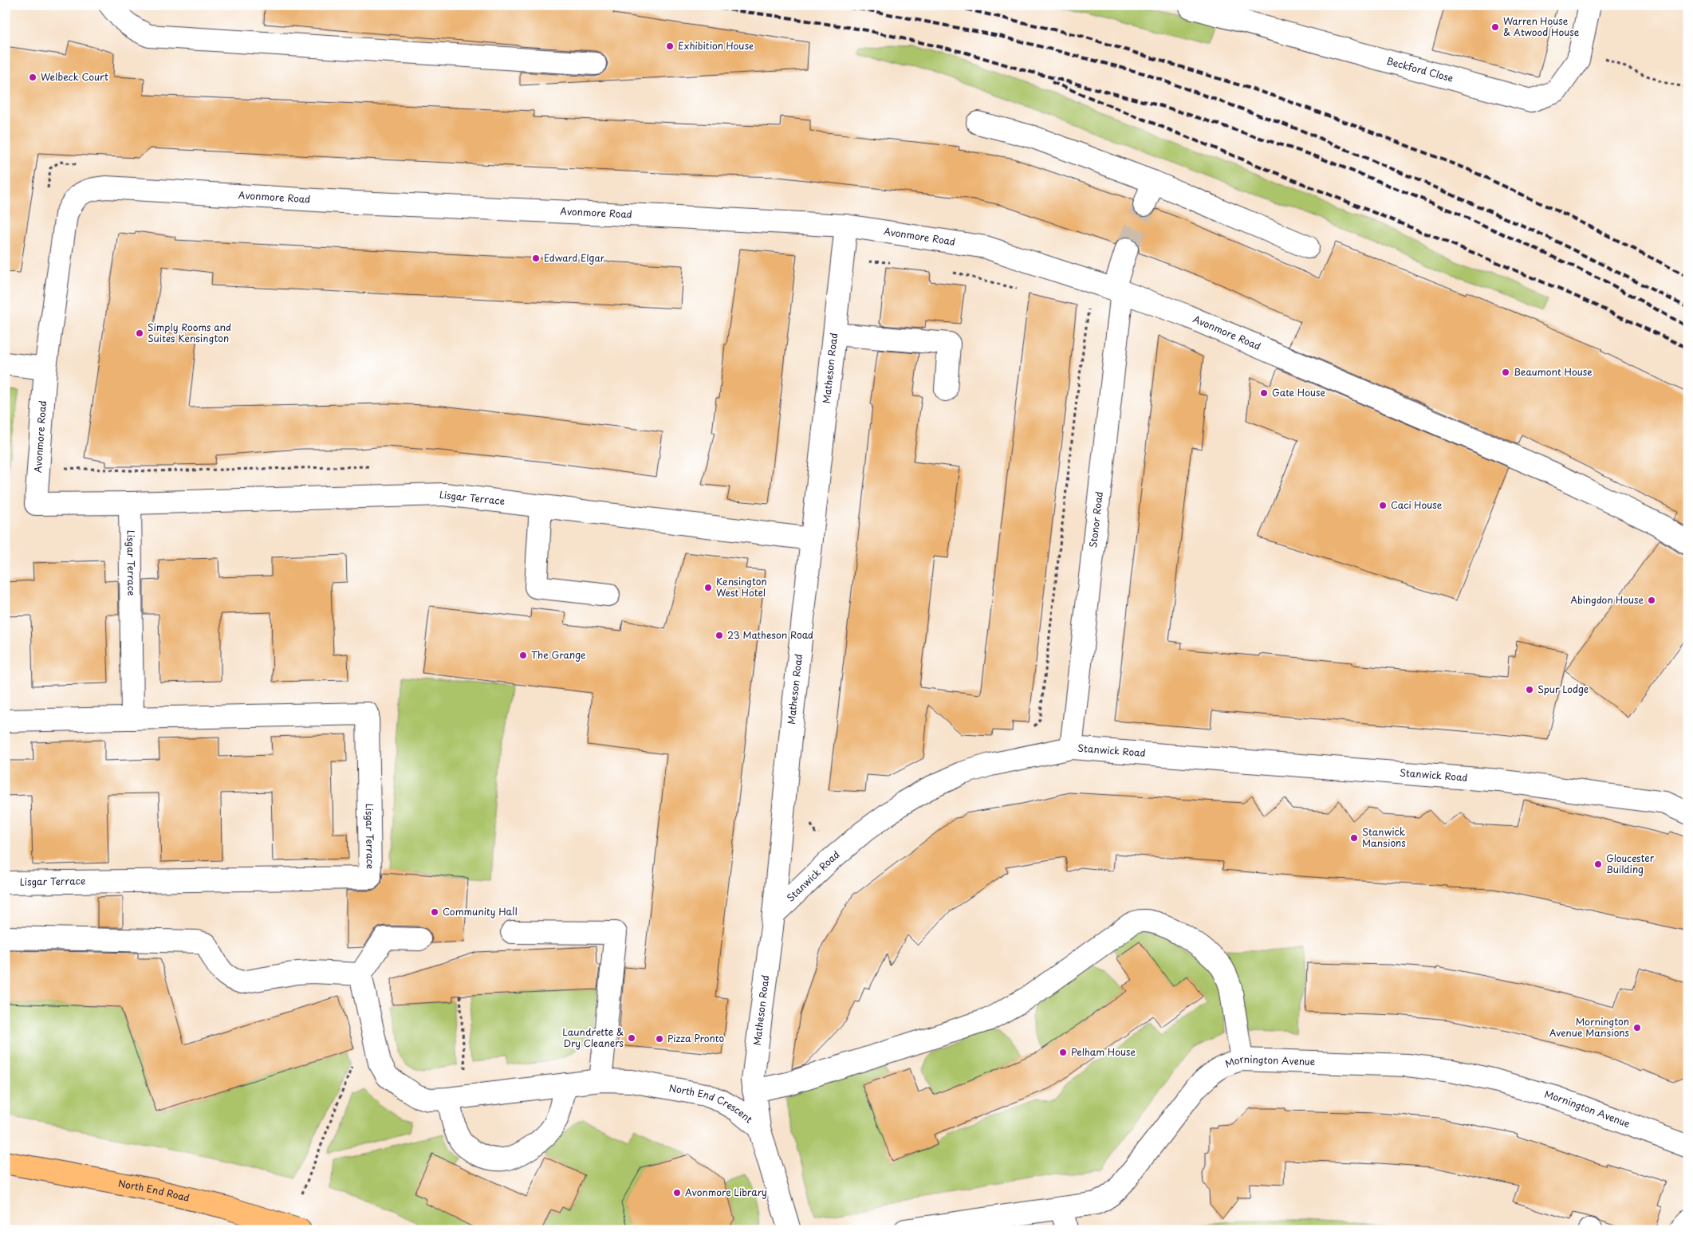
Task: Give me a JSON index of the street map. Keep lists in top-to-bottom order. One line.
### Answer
{"streets":{"main road":["North End Road"],"street":["Beckford Close","Avonmore Road","Matheson Road","Lisgar Terrace","Stonor Road","Stanwick Road","Mornington Avenue","North End Crescent"]},"crossings":[["Avonmore Road","Matheson Road"],["Avonmore Road","Lisgar Terrace"],["Avonmore Road","Stonor Road"],["Matheson Road","Lisgar Terrace"],["Matheson Road","Stanwick Road"],["Matheson Road","North End Crescent"],["Stonor Road","Stanwick Road"]],"places":["Warren House & Atwood House","Exhibition House","Welbeck Court","Edward Elgar","Simply Rooms and Suites Kensington","Beaumont House","Gate House","Caci House","Kensington West Hotel","Abingdon House","23 Matheson Road","The Grange","Spur Lodge","Stanwick Mansions","Gloucester Building","Community Hall","Mornington Avenue Mansions","Laundrette & Dry Cleaners","Pizza Pronto","Pelham House","Avonmore Library"]}
